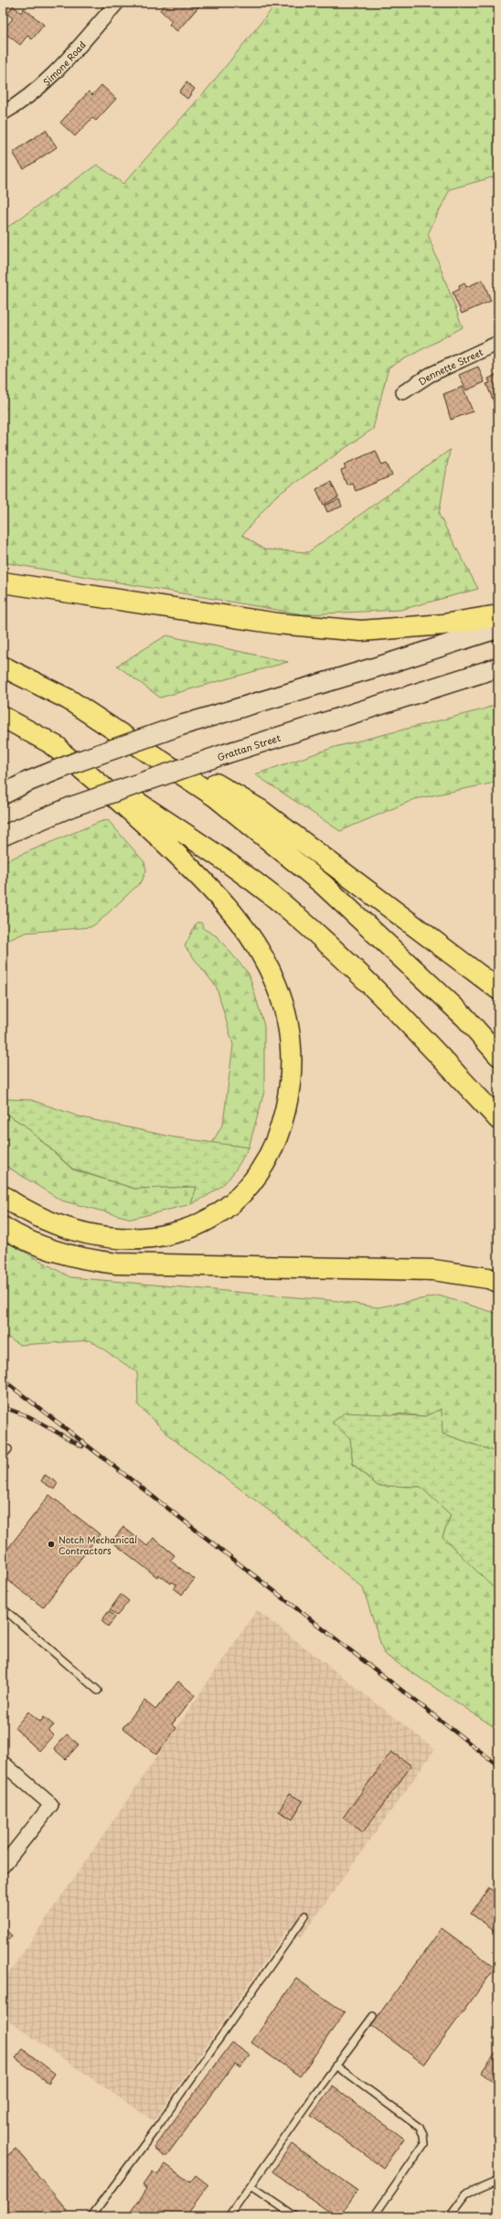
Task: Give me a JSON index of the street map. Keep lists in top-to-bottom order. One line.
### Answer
{"streets":{"main road":["Grattan Street"],"street":["Simone Road","Dennette Street"]},"places":["Notch Mechanical Contractors"]}
